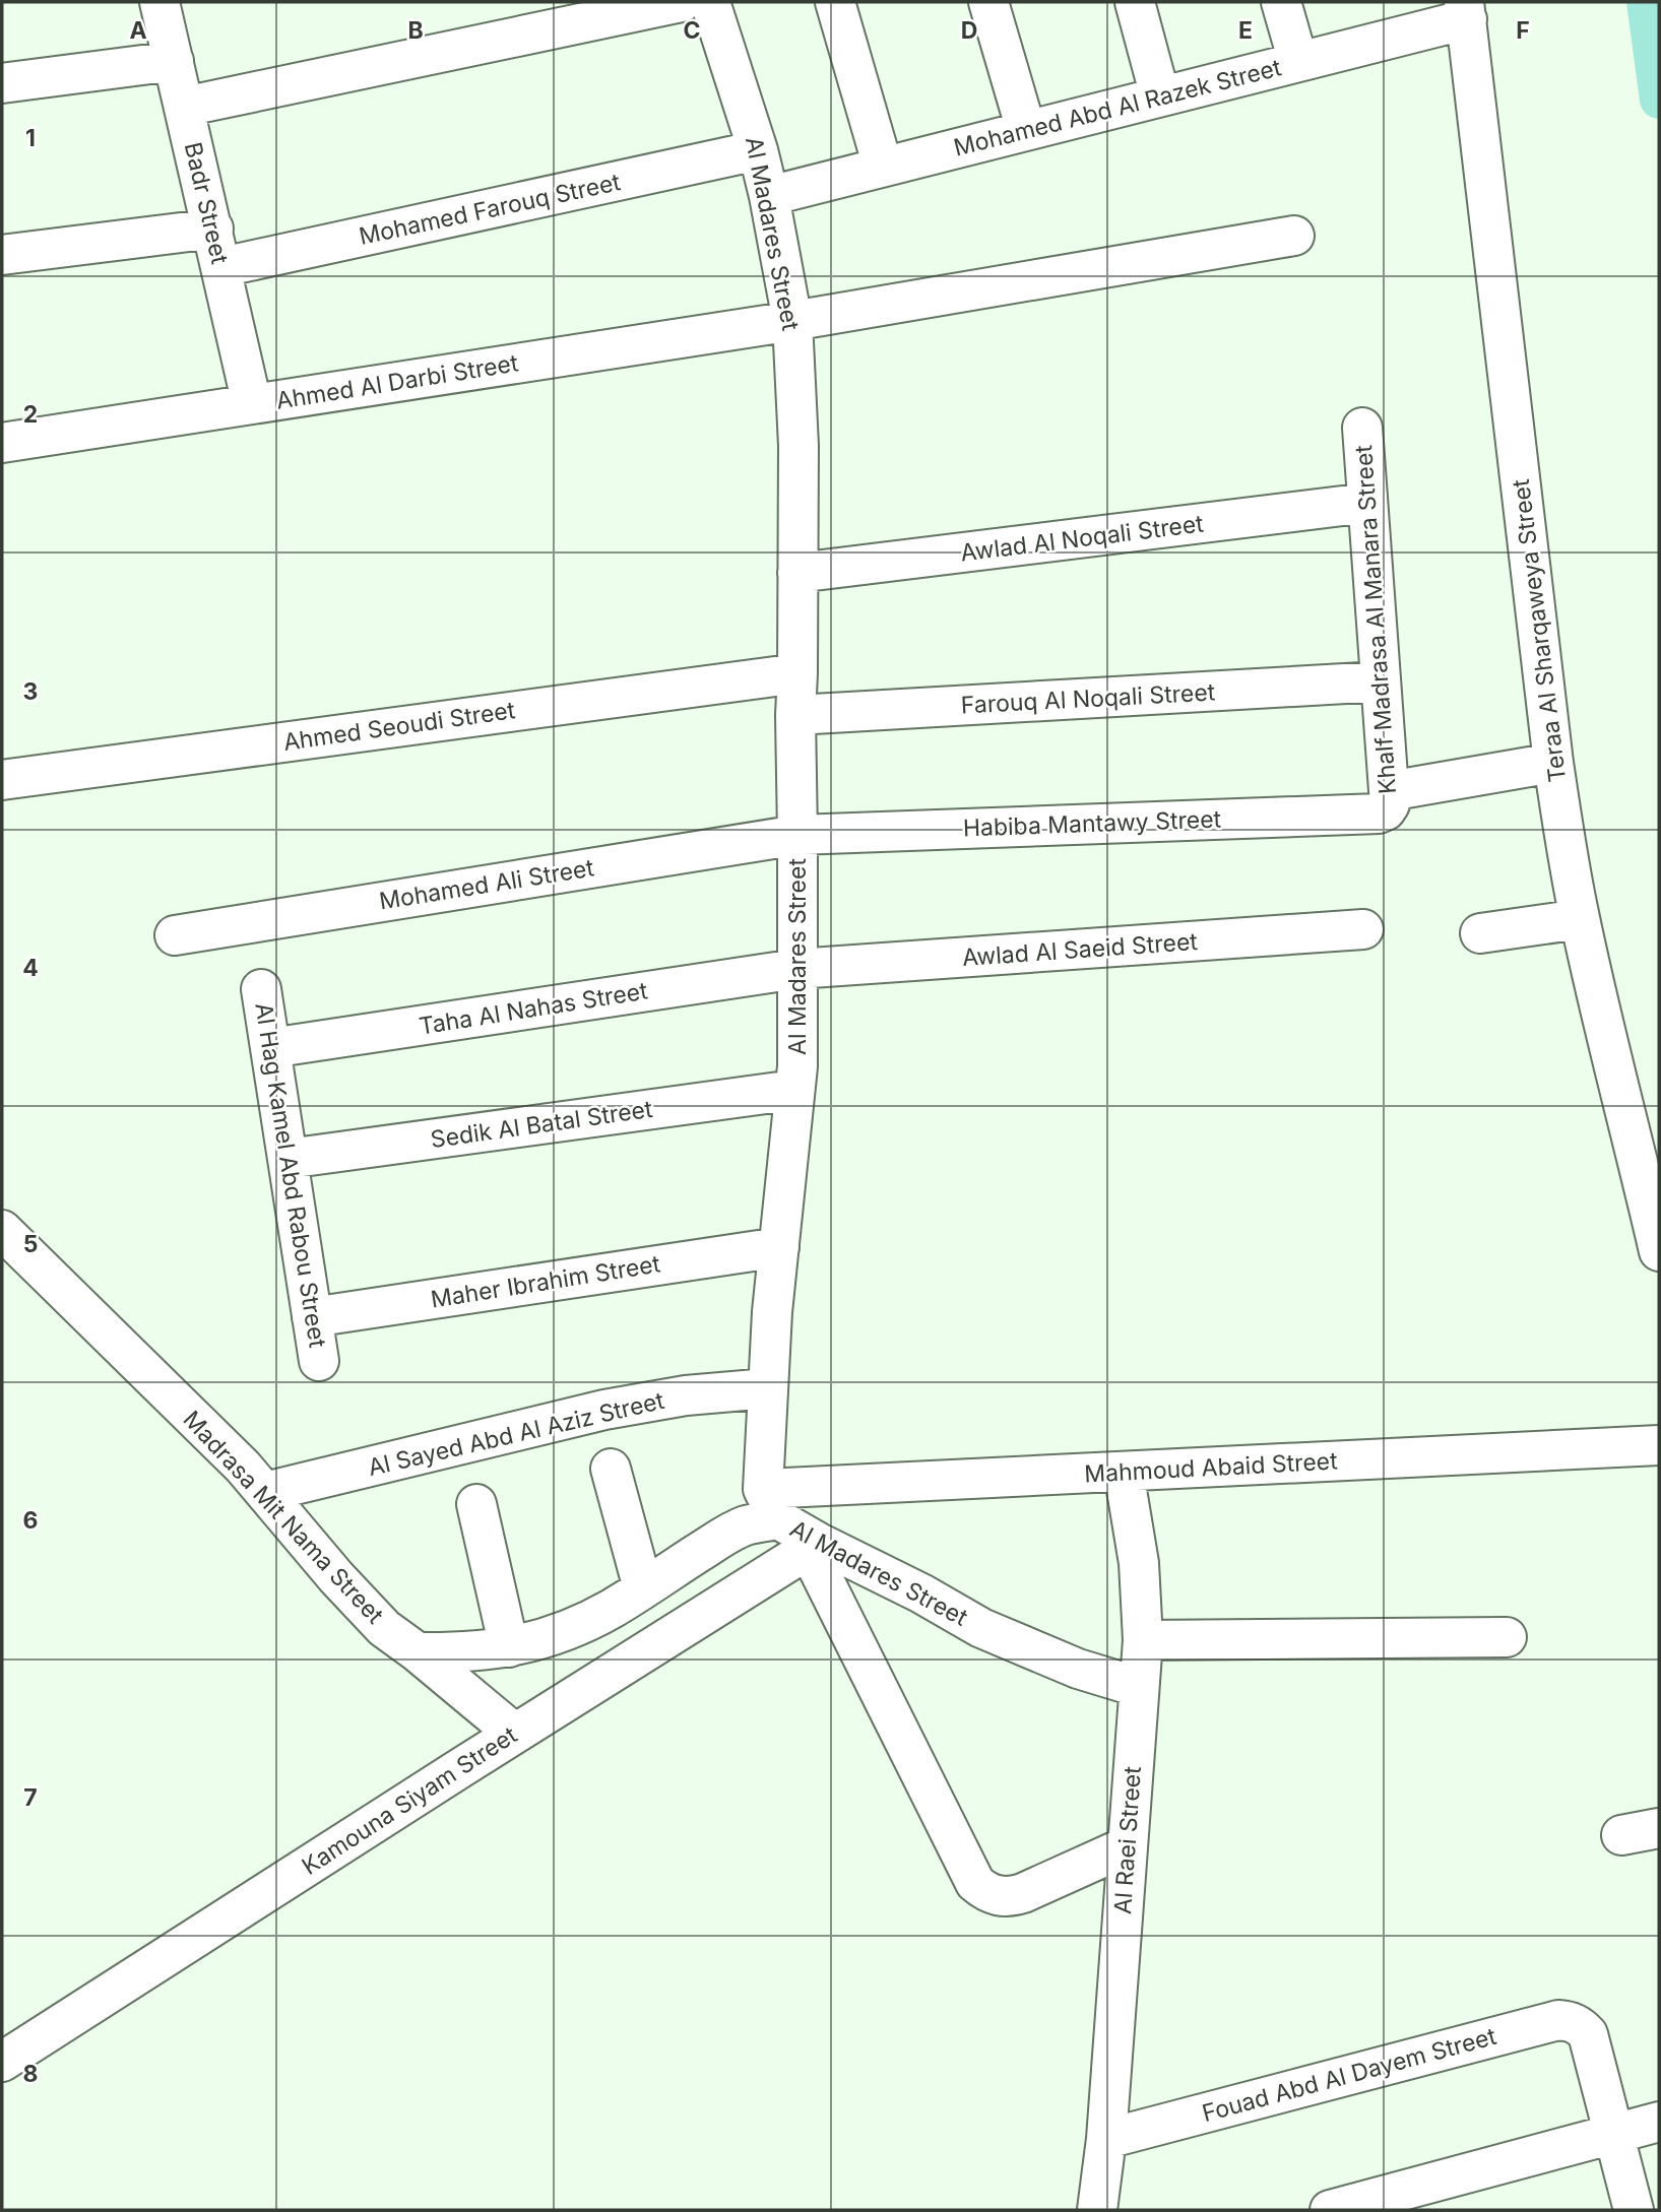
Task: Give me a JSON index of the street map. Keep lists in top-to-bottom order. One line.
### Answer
{"streets":{"street":["Mohamed Abd Al Razek Street","Badr Street","Mohamed Farouq Street","Al Madares Street","Ahmed Al Darbi Street","Awlad Al Noqali Street","Khalf Madrasa Al Manara Street","Teraa Al Sharqaweya Street","Farouq Al Noqali Street","Ahmed Seoudi Street","Habiba Mantawy Street","Mohamed Ali Street","Awlad Al Saeid Street","Taha Al Nahas Street","Sedik Al Batal Street","Al Hag Kamel Abd Rabou Street","Maher Ibrahim Street","Al Sayed Abd Al Aziz Street","Mahmoud Abaid Street","Madrasa Mit Nama Street","Kamouna Siyam Street","Al Raei Street","Fouad Abd Al Dayem Street"]},"crossings":[["Mohamed Abd Al Razek Street","Al Madares Street"],["Mohamed Abd Al Razek Street","Teraa Al Sharqaweya Street"],["Badr Street","Mohamed Farouq Street"],["Badr Street","Ahmed Al Darbi Street"],["Mohamed Farouq Street","Al Madares Street"],["Al Madares Street","Ahmed Al Darbi Street"],["Al Madares Street","Awlad Al Noqali Street"],["Al Madares Street","Farouq Al Noqali Street"],["Al Madares Street","Ahmed Seoudi Street"],["Al Madares Street","Habiba Mantawy Street"],["Al Madares Street","Mohamed Ali Street"],["Al Madares Street","Awlad Al Saeid Street"],["Al Madares Street","Taha Al Nahas Street"],["Al Madares Street","Sedik Al Batal Street"],["Al Madares Street","Maher Ibrahim Street"],["Al Madares Street","Al Sayed Abd Al Aziz Street"],["Al Madares Street","Mahmoud Abaid Street"],["Al Madares Street","Kamouna Siyam Street"],["Al Madares Street","Al Raei Street"],["Awlad Al Noqali Street","Khalf Madrasa Al Manara Street"],["Khalf Madrasa Al Manara Street","Farouq Al Noqali Street"],["Khalf Madrasa Al Manara Street","Habiba Mantawy Street"],["Teraa Al Sharqaweya Street","Habiba Mantawy Street"],["Habiba Mantawy Street","Mohamed Ali Street"],["Awlad Al Saeid Street","Taha Al Nahas Street"],["Taha Al Nahas Street","Al Hag Kamel Abd Rabou Street"],["Sedik Al Batal Street","Al Hag Kamel Abd Rabou Street"],["Al Hag Kamel Abd Rabou Street","Maher Ibrahim Street"],["Al Sayed Abd Al Aziz Street","Madrasa Mit Nama Street"],["Mahmoud Abaid Street","Madrasa Mit Nama Street"],["Mahmoud Abaid Street","Al Raei Street"],["Madrasa Mit Nama Street","Kamouna Siyam Street"],["Al Raei Street","Fouad Abd Al Dayem Street"]],"grid":{"columns":["A","B","C","D","E","F"],"rows":["1","2","3","4","5","6","7","8"]}}
